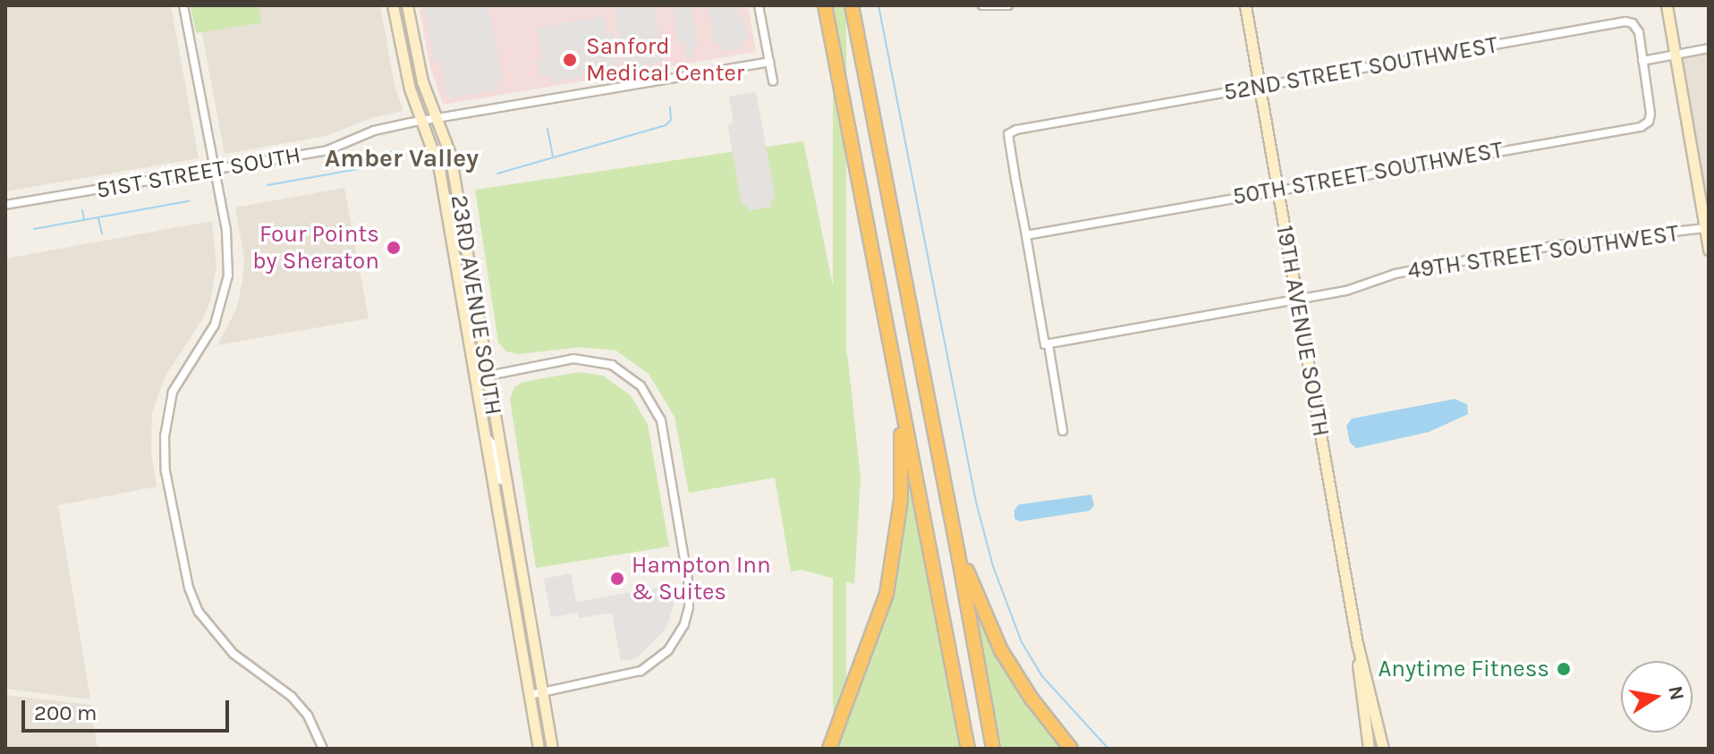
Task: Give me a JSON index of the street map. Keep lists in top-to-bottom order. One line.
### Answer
{"streets":{"street":["52ND STREET SOUTHWEST","51ST STREET SOUTH","50TH STREET SOUTHWEST","49TH STREET SOUTHWEST","23RD AVENUE SOUTH","19TH AVENUE SOUTH"]},"crossings":[["52ND STREET SOUTHWEST","50TH STREET SOUTHWEST"],["52ND STREET SOUTHWEST","19TH AVENUE SOUTH"],["51ST STREET SOUTH","23RD AVENUE SOUTH"],["50TH STREET SOUTHWEST","19TH AVENUE SOUTH"],["49TH STREET SOUTHWEST","19TH AVENUE SOUTH"]],"districts":["Amber Valley"],"places":["Sanford Medical Center","Four Points by Sheraton","Hampton Inn & Suites","Anytime Fitness"],"scale_bar":"200 m","north":"right"}
